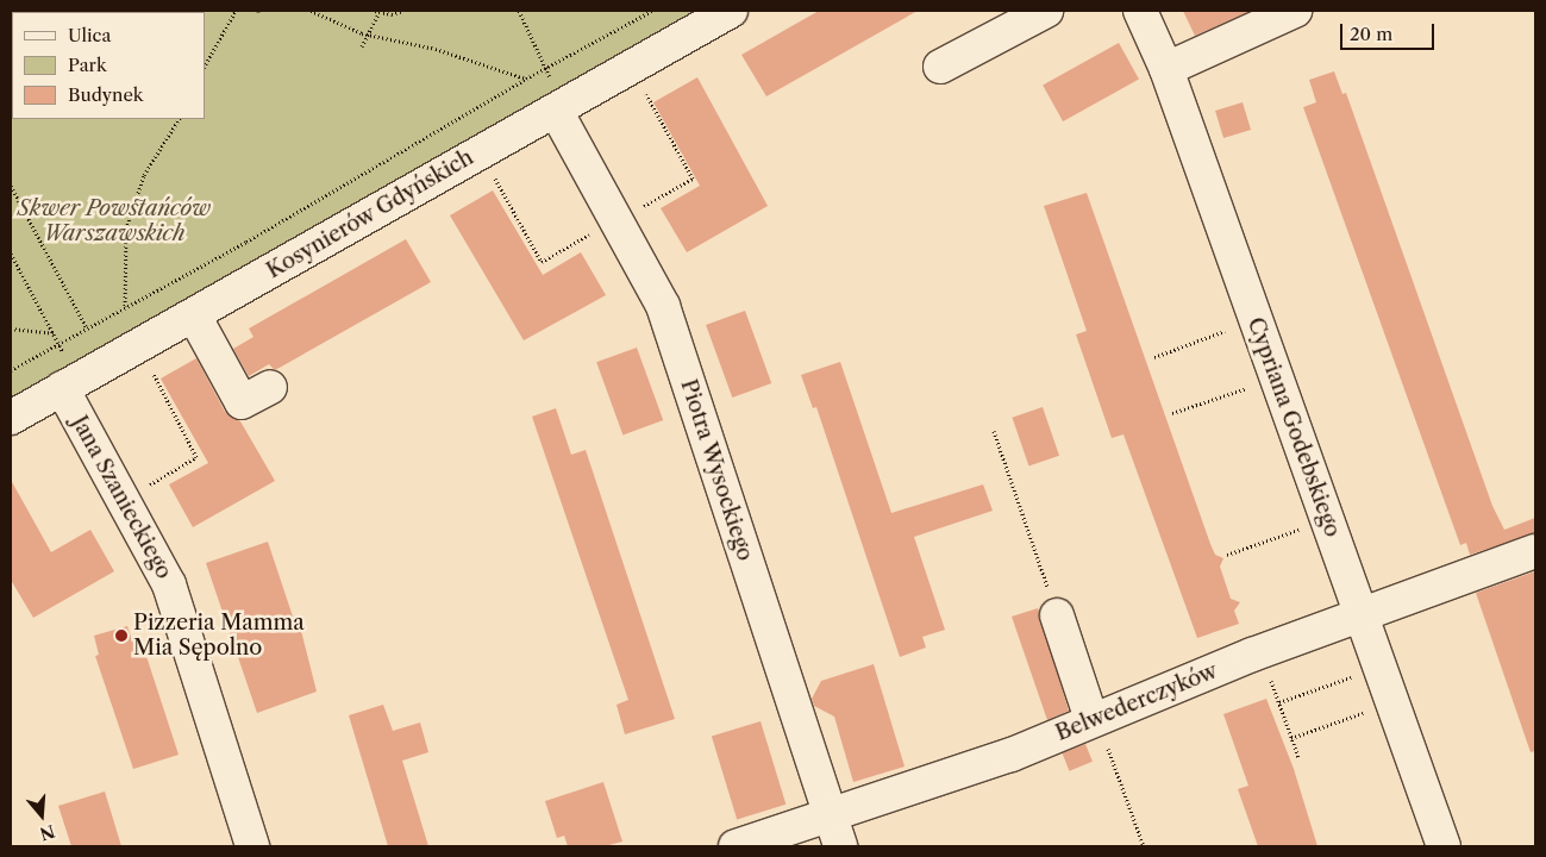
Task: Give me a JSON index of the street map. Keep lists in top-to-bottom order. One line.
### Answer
{"streets":{"street":["Kosynierów Gdyńskich","Cypriana Godebskiego","Piotra Wysockiego","Jana Szanieckiego","Belwederczyków"]},"crossings":[["Kosynierów Gdyńskich","Piotra Wysockiego"],["Kosynierów Gdyńskich","Jana Szanieckiego"],["Cypriana Godebskiego","Belwederczyków"],["Piotra Wysockiego","Belwederczyków"]],"parks":["Skwer Powstańców Warszawskich"],"places":["Pizzeria Mamma Mia Sępolno"],"legend":["Ulica","Park","Budynek"],"scale_bar":"20 m","north":"bottom"}
